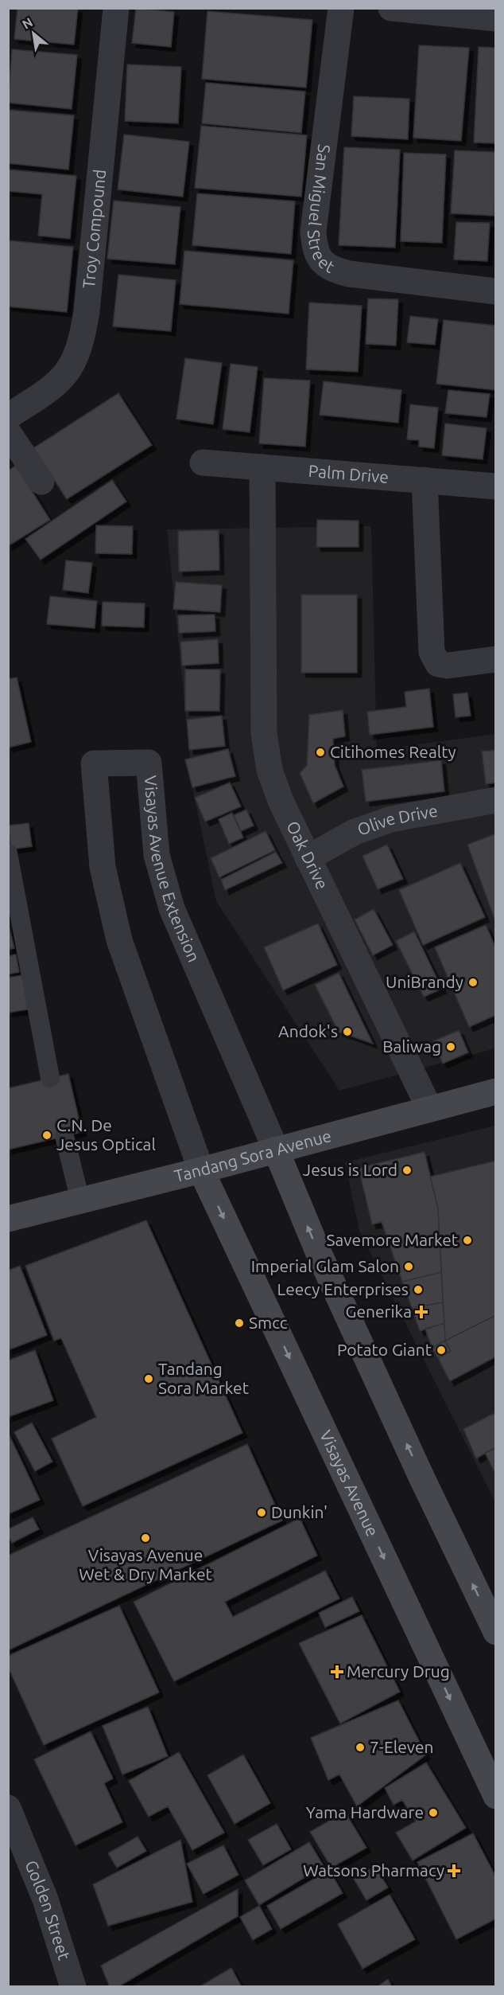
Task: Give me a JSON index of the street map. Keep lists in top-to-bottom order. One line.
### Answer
{"streets":{"main road":["Tandang Sora Avenue","Visayas Avenue"],"street":["San Miguel Street","Troy Compound","Palm Drive","Olive Drive","Oak Drive","Visayas Avenue Extension","Golden Street"]},"crossings":[["Palm Drive","Oak Drive"],["Olive Drive","Oak Drive"],["Oak Drive","Tandang Sora Avenue"],["Visayas Avenue Extension","Tandang Sora Avenue"],["Visayas Avenue Extension","Visayas Avenue"],["Tandang Sora Avenue","Visayas Avenue"]],"places":{"other":["Citihomes Realty","UniBrandy","Andok's","Baliwag","C.N. De Jesus Optical","Jesus is Lord","Savemore Market","Imperial Glam Salon","Leecy Enterprises","Smcc","Potato Giant","Tandang Sora Market","Dunkin'","Visayas Avenue Wet & Dry Market","7-Eleven","Yama Hardware"],"health":["Generika","Mercury Drug","Watsons Pharmacy"]},"north":"top left"}
